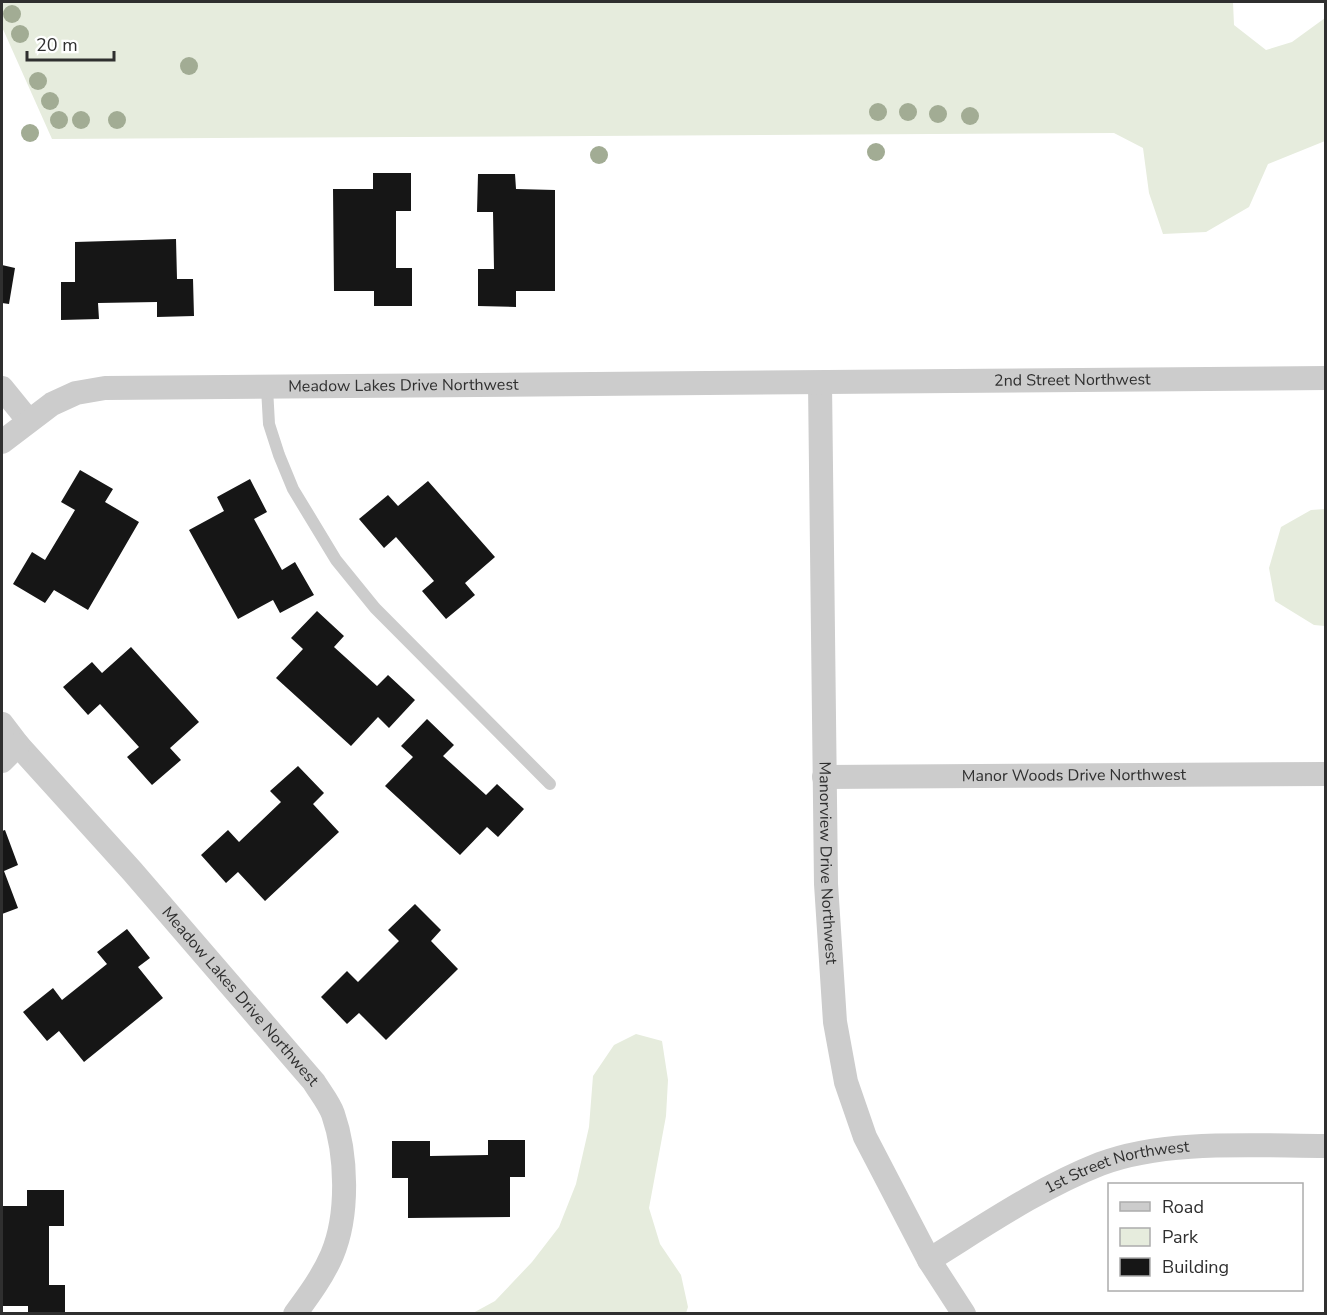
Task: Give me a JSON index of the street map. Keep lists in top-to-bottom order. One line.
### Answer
{"streets":{"street":["2nd Street Northwest","Meadow Lakes Drive Northwest","Manor Woods Drive Northwest","Manorview Drive Northwest","1st Street Northwest"]},"crossings":[["2nd Street Northwest","Meadow Lakes Drive Northwest"],["2nd Street Northwest","Manorview Drive Northwest"],["Meadow Lakes Drive Northwest","Manorview Drive Northwest"],["Manor Woods Drive Northwest","Manorview Drive Northwest"],["Manorview Drive Northwest","1st Street Northwest"]],"legend":["Road","Park","Building"],"scale_bar":"20 m"}
